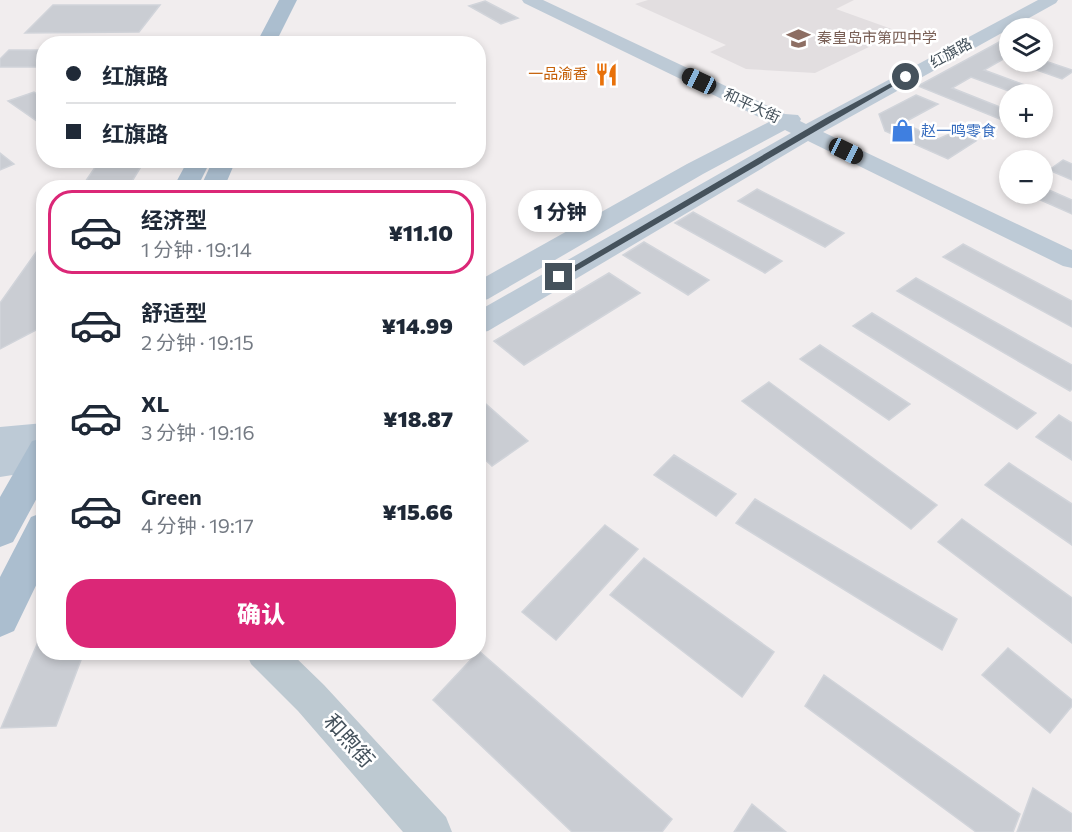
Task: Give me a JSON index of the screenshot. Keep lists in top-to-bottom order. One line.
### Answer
{"streets":{"main road":["红旗路","和平大街"],"street":["和煦街"]},"crossings":[["红旗路","和平大街"]],"places":{"school or university":["秦皇岛市第四中学"],"restaurant":["一品渝香"],"shop":["赵一鸣零食"]},"page":{"map_buttons":["+","−"],"banner":["红旗路","红旗路"],"bubble":"1 分钟","list":[{"name":"经济型","note":"1 分钟 · 19:14","value":"¥11.10"},{"name":"舒适型","note":"2 分钟 · 19:15","value":"¥14.99"},{"name":"XL","note":"3 分钟 · 19:16","value":"¥18.87"},{"name":"Green","note":"4 分钟 · 19:17","value":"¥15.66"}],"buttons":"确认"}}
